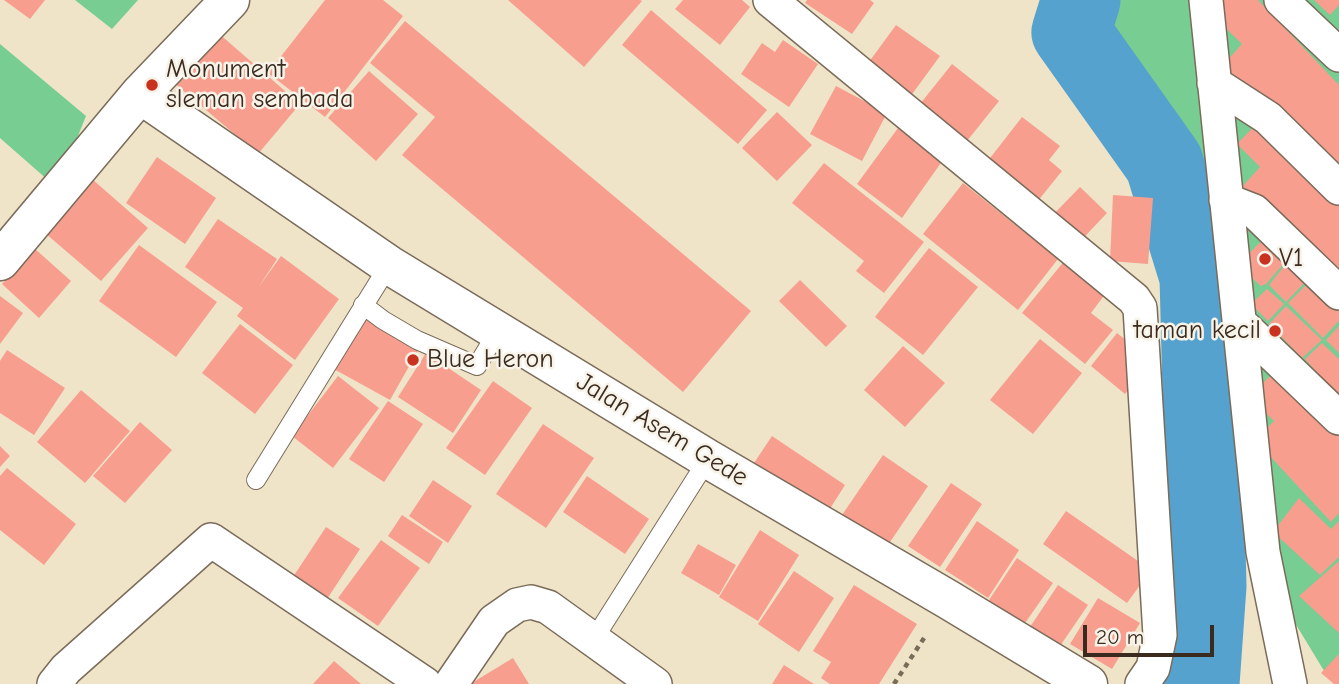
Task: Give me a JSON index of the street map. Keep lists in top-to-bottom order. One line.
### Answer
{"streets":{"street":["Jalan Asem Gede"]},"places":["Monument sleman sembada","V1","taman kecil","Blue Heron"],"scale_bar":"20 m"}
